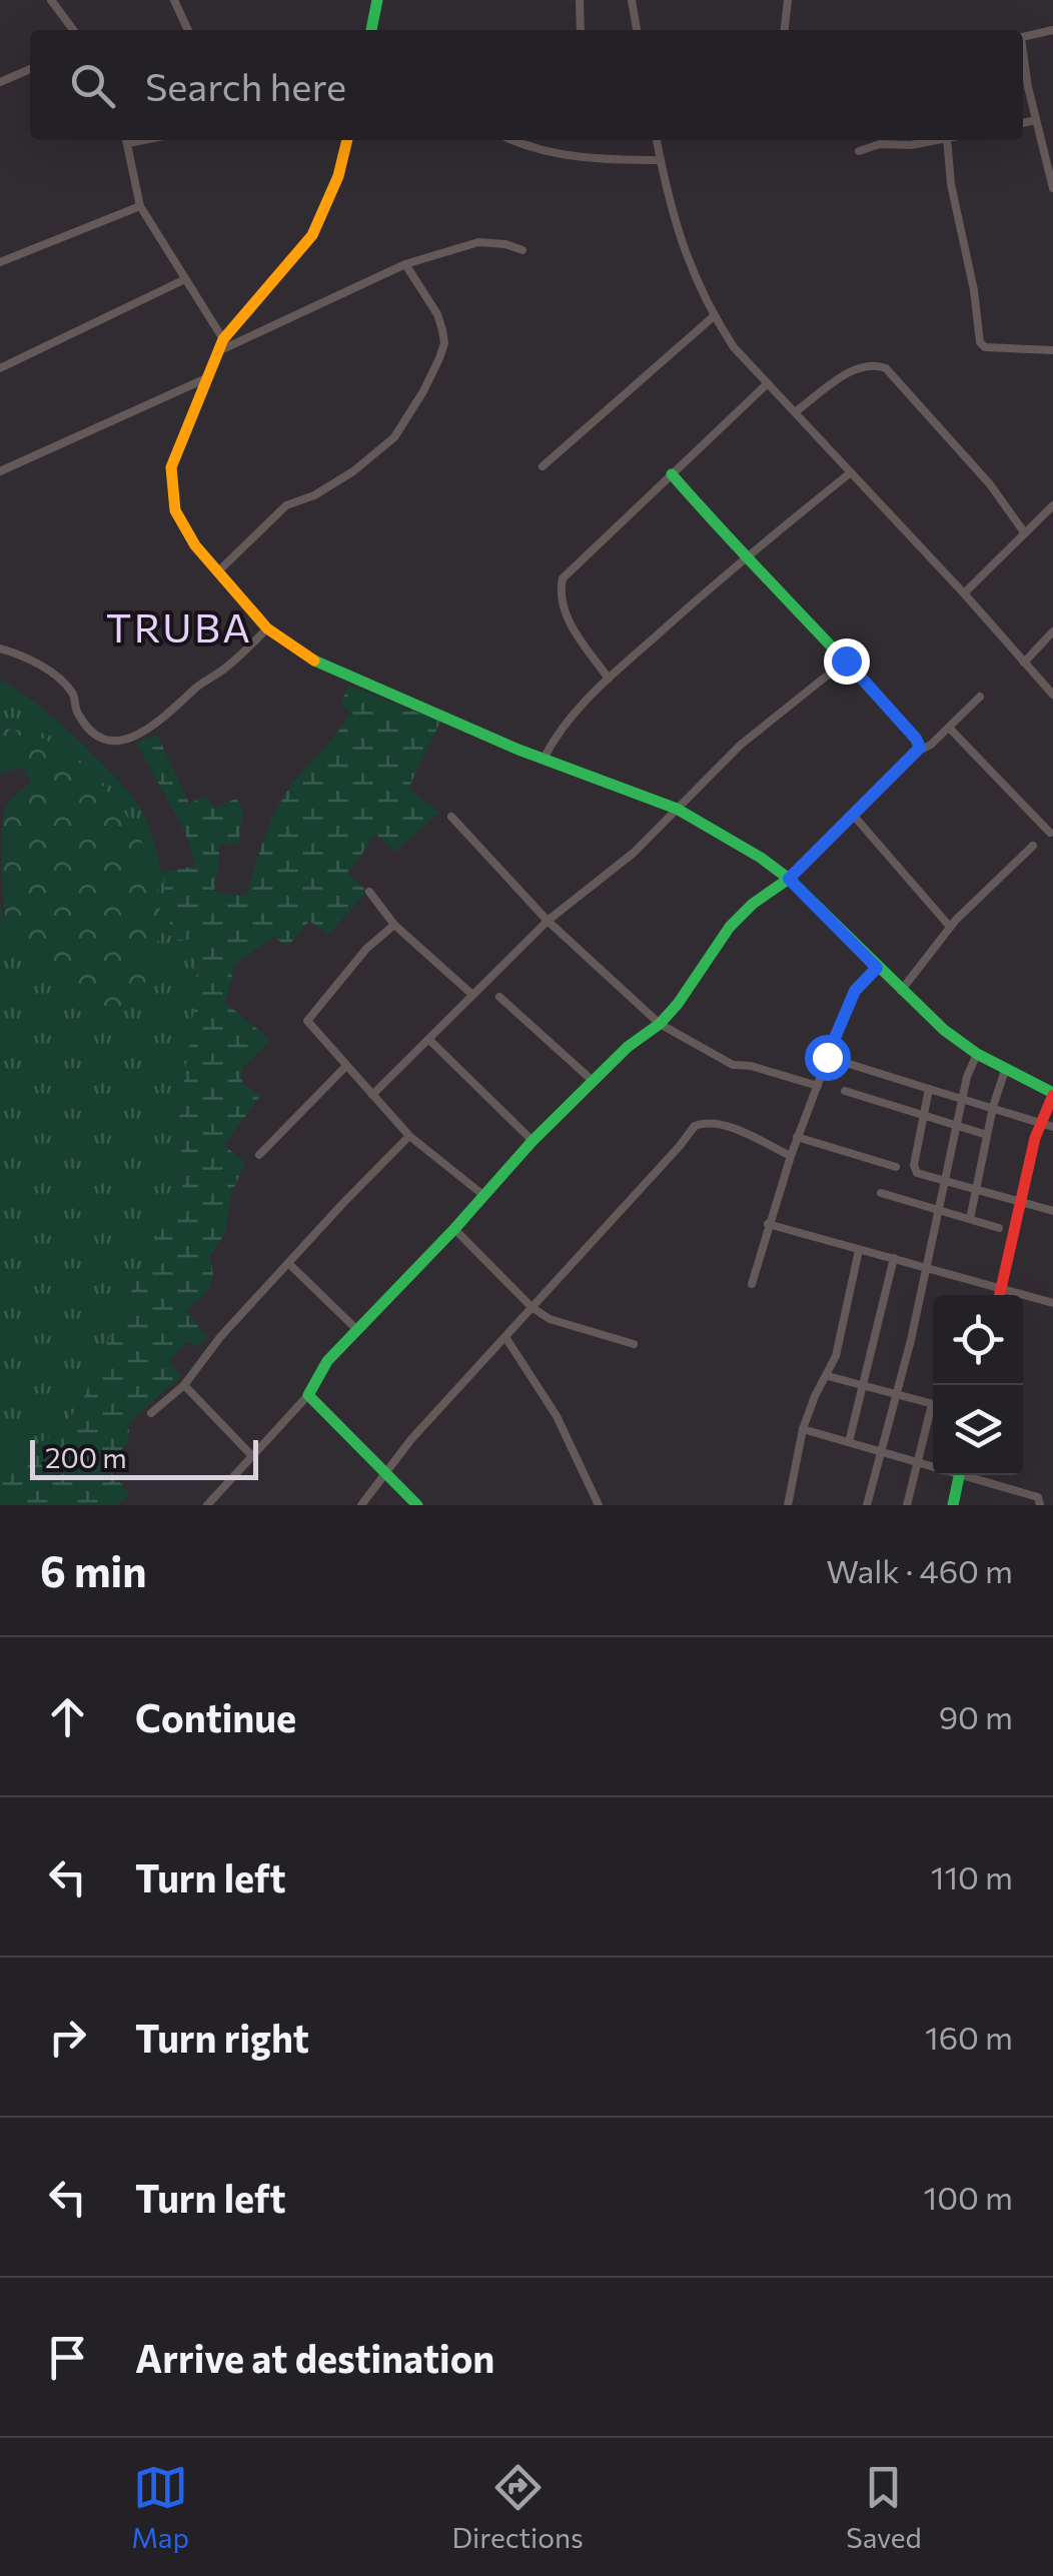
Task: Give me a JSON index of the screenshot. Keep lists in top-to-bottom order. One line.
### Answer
{"districts":["TRUBA"],"scale_bar":"200 m","page":{"search":"Search here","scale":"200 m","heading":["6 min","Walk · 460 m"],"list":[["Continue","90 m"],["Turn left","110 m"],["Turn right","160 m"],["Turn left","100 m"],"Arrive at destination"],"nav":["Map","Directions","Saved"]}}
